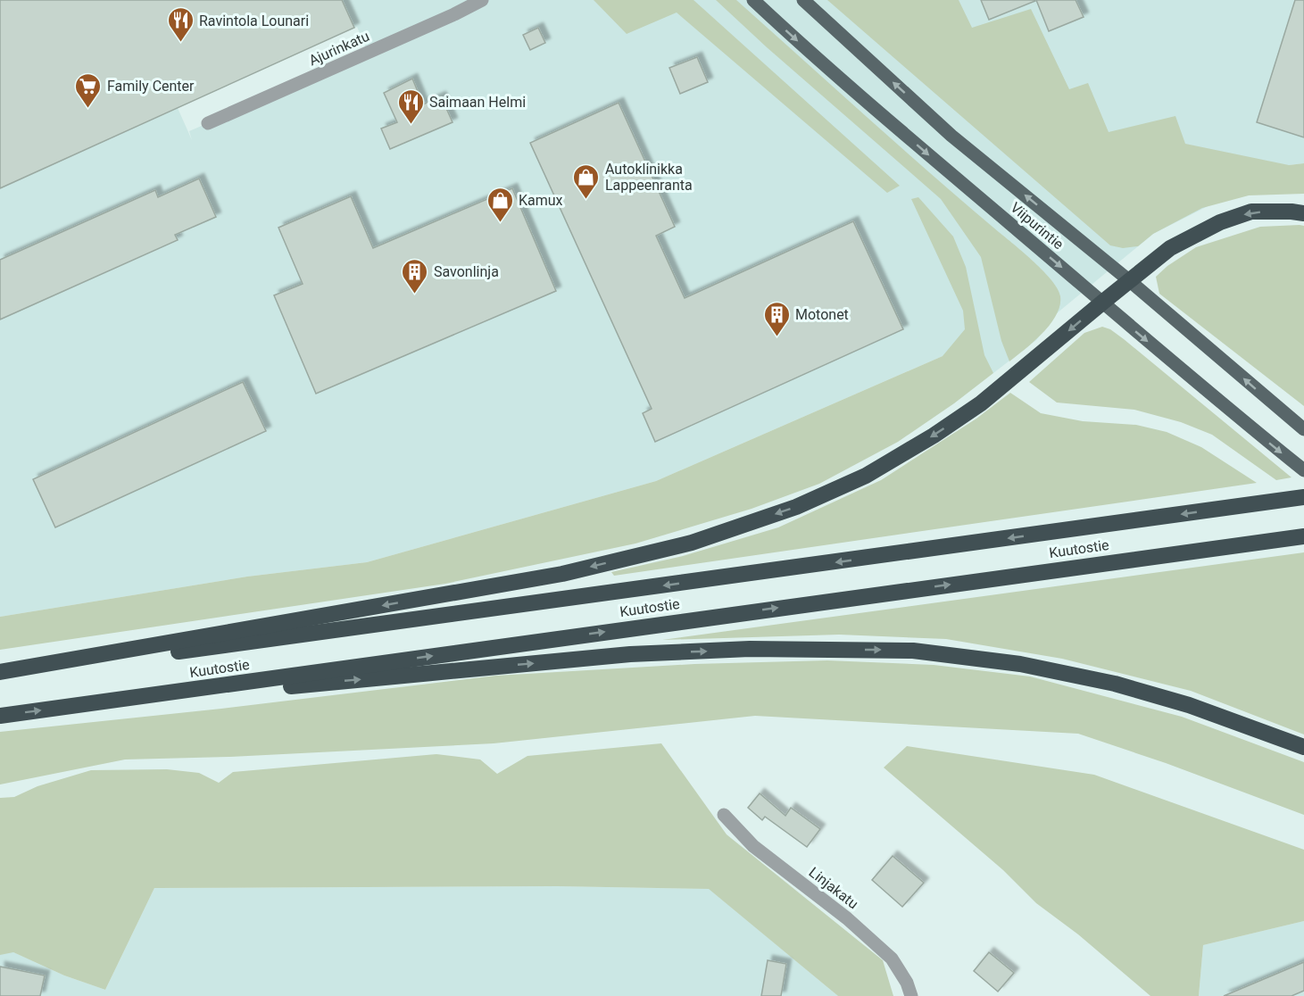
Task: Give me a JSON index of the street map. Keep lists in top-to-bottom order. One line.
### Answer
{"streets":{"highway":["Kuutostie"],"main road":["Viipurintie"],"street":["Ajurinkatu","Linjakatu"]},"places":{"restaurant":["Ravintola Lounari","Saimaan Helmi"],"supermarket":["Family Center"],"shop":["Autoklinikka Lappeenranta","Kamux"],"building":["Savonlinja","Motonet"]}}
